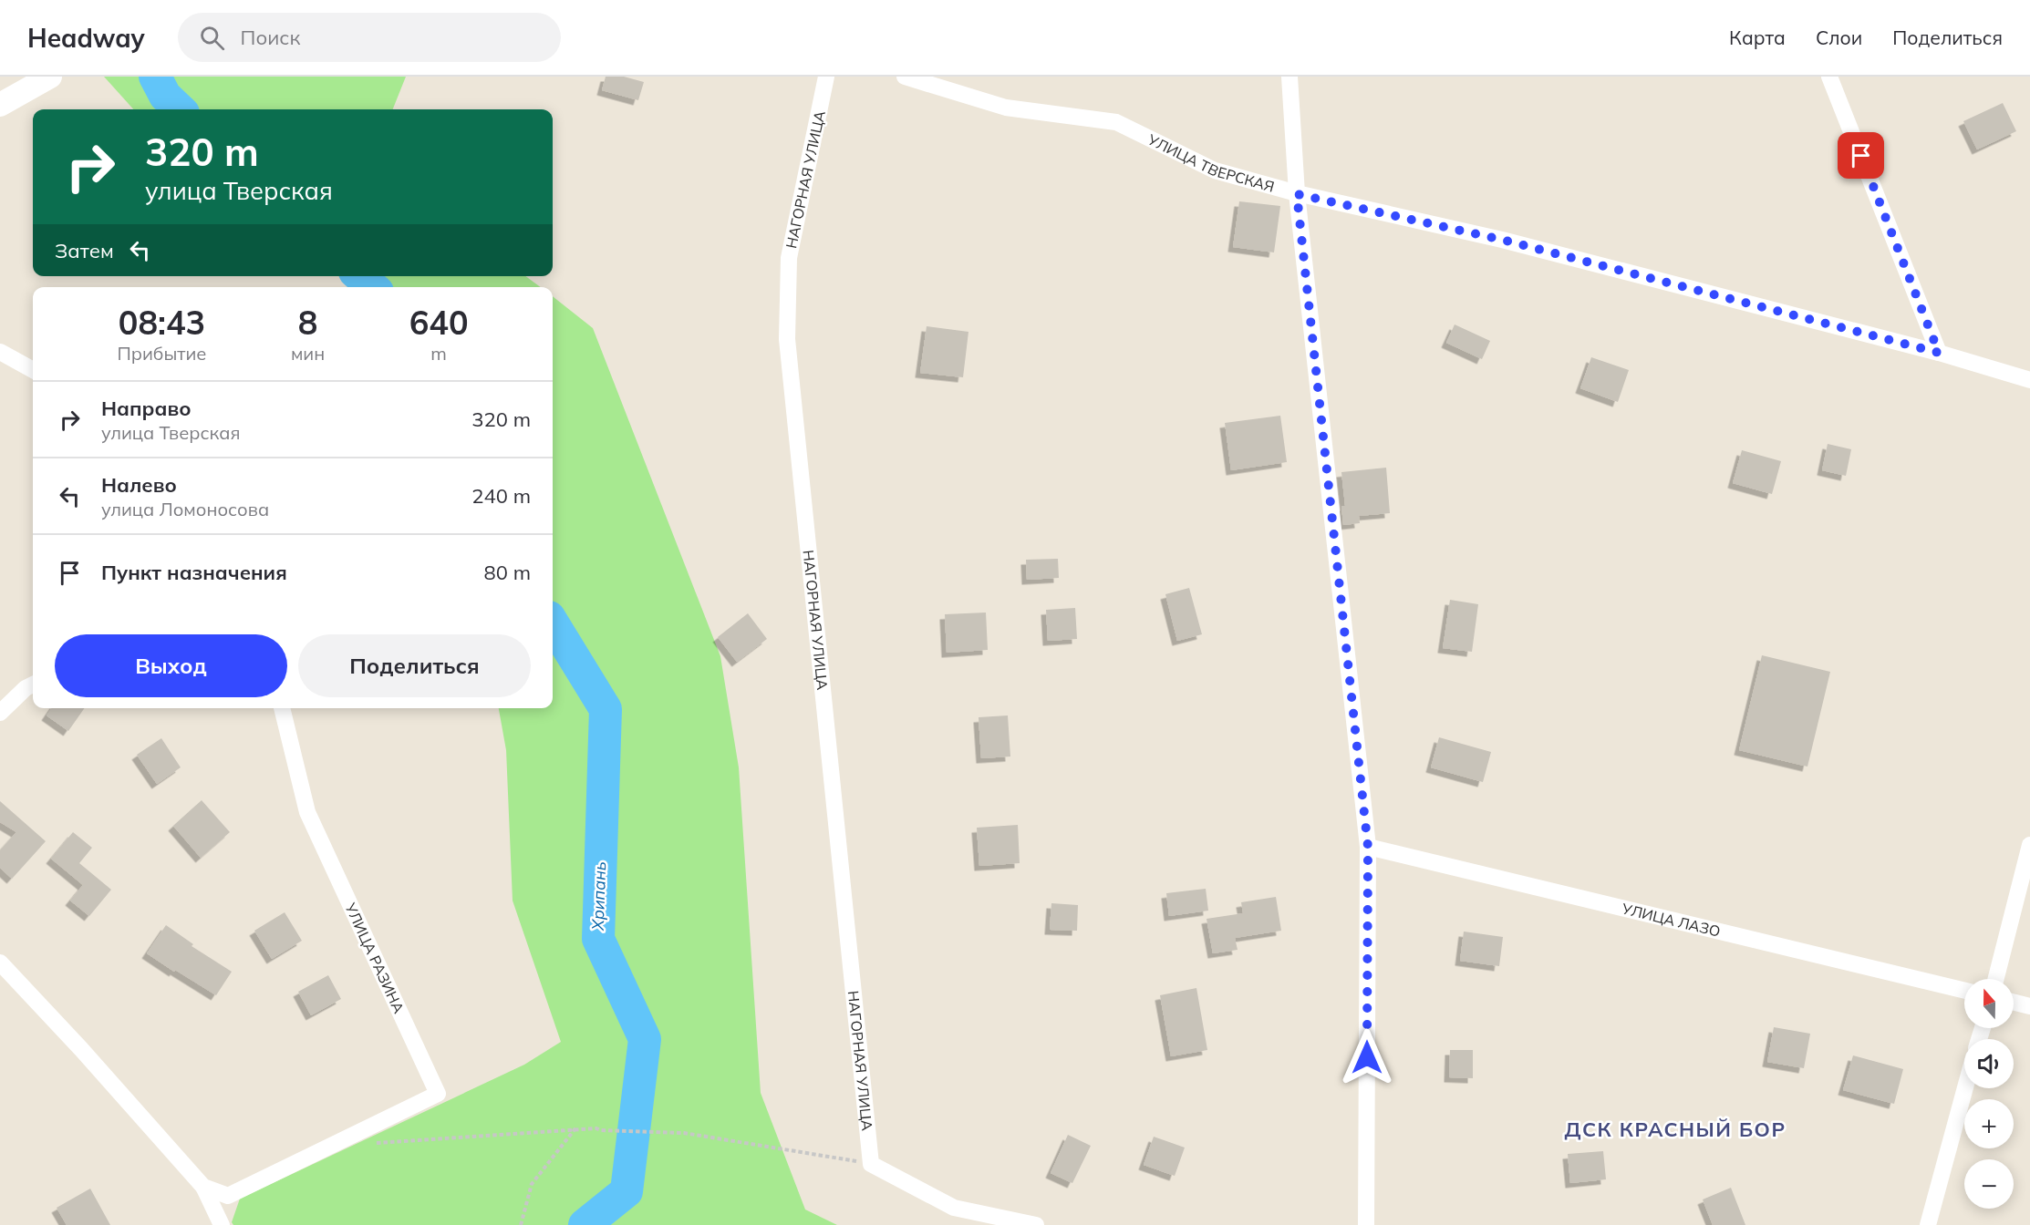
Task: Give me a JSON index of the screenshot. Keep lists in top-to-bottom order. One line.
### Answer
{"streets":{"street":["УЛИЦА ТВЕРСКАЯ","НАГОРНАЯ УЛИЦА","УЛИЦА ЛАЗО","УЛИЦА РАЗИНА"]},"districts":["ДСК КРАСНЫЙ БОР"],"water":["Хрипань"],"north":"top","page":{"header":"Headway","search":"Поиск","nav":["Карта","Слои","Поделиться"],"turn":["320 m","улица Тверская"],"then":"Затем","eta":["08:43","Прибытие","8","мин","640","m"],"list":[{"name":"Направо","note":"улица Тверская","value":"320 m"},{"name":"Налево","note":"улица Ломоносова","value":"240 m"},{"name":"Пункт назначения","value":"80 m"}],"buttons":["Выход","Поделиться"],"map_buttons":["+","−"]}}
